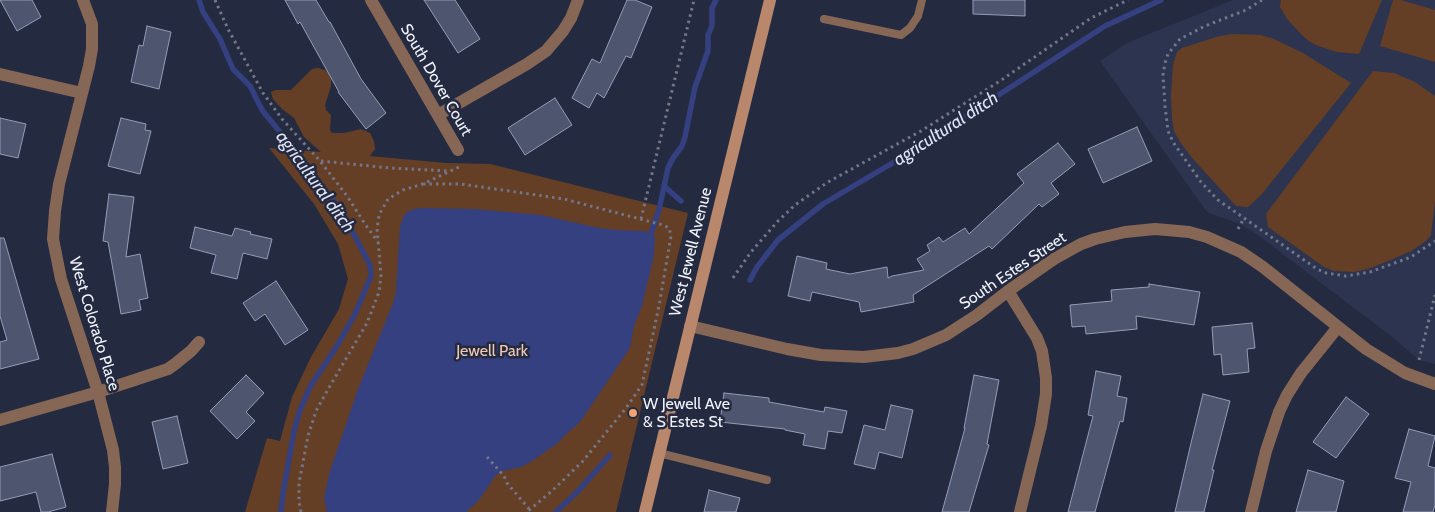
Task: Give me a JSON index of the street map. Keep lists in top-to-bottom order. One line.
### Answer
{"streets":{"main road":["West Jewell Avenue"],"street":["South Dover Court","South Estes Street","West Colorado Place"]},"crossings":[["West Jewell Avenue","South Estes Street"]],"water":["agricultural ditch"],"parks":["Jewell Park"],"places":["W Jewell Ave & S Estes St"]}
